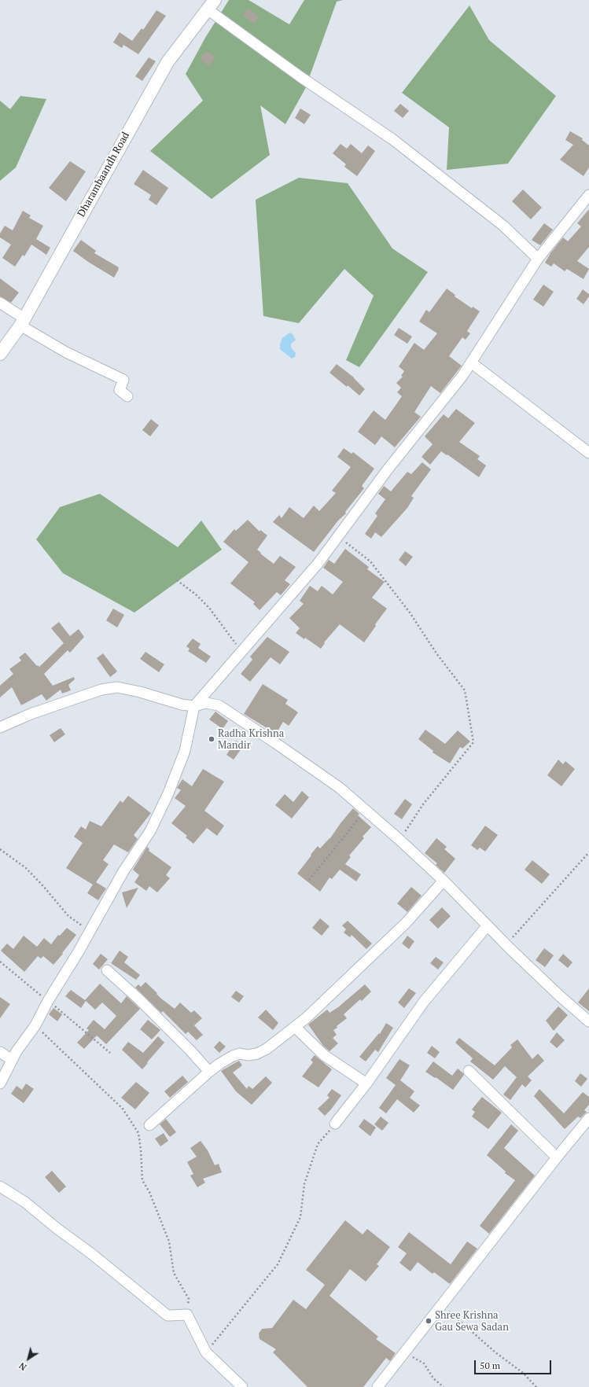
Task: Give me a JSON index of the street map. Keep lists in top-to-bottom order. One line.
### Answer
{"streets":{"main road":["Dharambaandh Road"]},"places":["Radha Krishna Mandir","Shree Krishna Gau Sewa Sadan"],"scale_bar":"50 m","north":"bottom left"}
